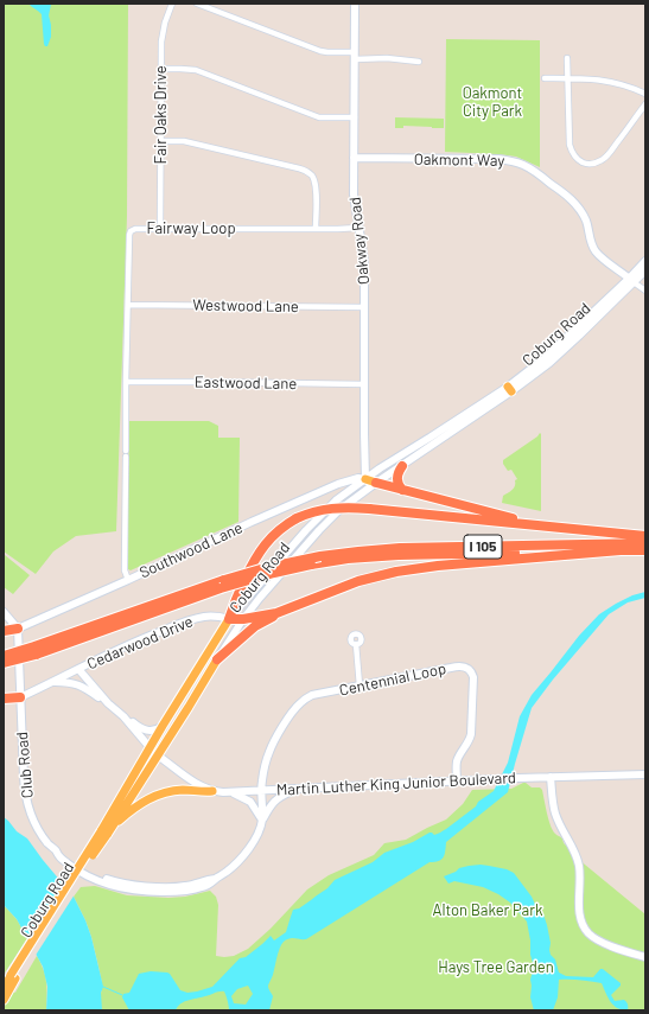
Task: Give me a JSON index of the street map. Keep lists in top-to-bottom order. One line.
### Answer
{"streets":{"highway":["I 105"],"main road":["Oakmont Way","Oakway Road","Coburg Road","Southwood Lane","Cedarwood Drive","Centennial Loop","Club Road","Martin Luther King Junior Boulevard"],"street":["Fair Oaks Drive","Fairway Loop","Westwood Lane","Eastwood Lane"]},"crossings":[["Fair Oaks Drive","Fairway Loop"],["Oakmont Way","Oakway Road"],["Oakmont Way","Coburg Road"],["Fairway Loop","Oakway Road"],["Fairway Loop","Westwood Lane"],["Fairway Loop","Eastwood Lane"],["Fairway Loop","Southwood Lane"],["Oakway Road","Westwood Lane"],["Oakway Road","Coburg Road"],["Oakway Road","Eastwood Lane"],["Oakway Road","Southwood Lane"],["Coburg Road","Southwood Lane"],["Coburg Road","Cedarwood Drive"],["Coburg Road","Martin Luther King Junior Boulevard"],["Southwood Lane","Club Road"],["Cedarwood Drive","Club Road"],["Centennial Loop","Club Road"],["Centennial Loop","Martin Luther King Junior Boulevard"],["Club Road","Martin Luther King Junior Boulevard"]],"parks":["Oakmont City Park","Alton Baker Park","Hays Tree Garden"]}
